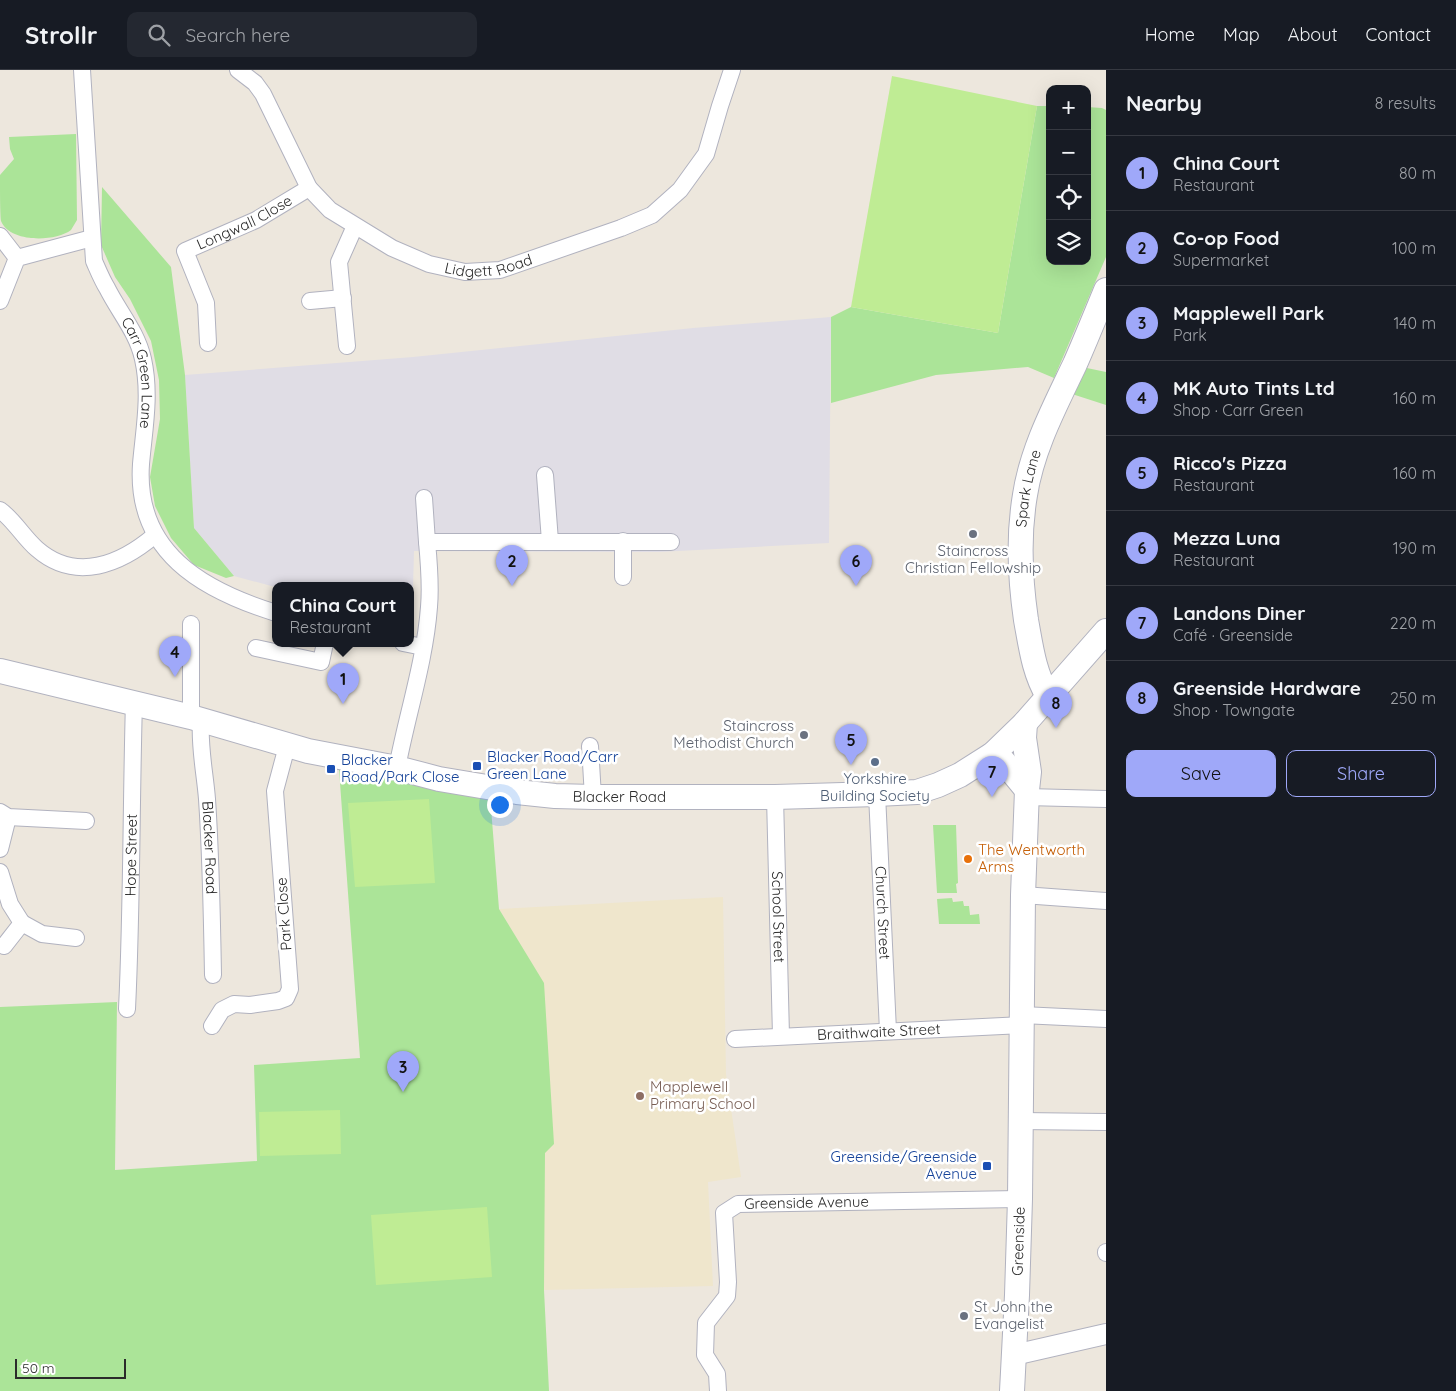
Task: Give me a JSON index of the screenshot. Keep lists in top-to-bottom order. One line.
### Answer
{"streets":{"main road":["Spark Lane","Blacker Road","Greenside"],"street":["Longwall Close","Lidgett Road","Carr Green Lane","Hope Street","Church Street","Park Close","School Street","Braithwaite Street","Greenside Avenue"]},"crossings":[["Longwall Close","Lidgett Road"],["Spark Lane","Blacker Road"],["Blacker Road","Hope Street"],["Blacker Road","Church Street"],["Blacker Road","Park Close"],["Blacker Road","School Street"],["Blacker Road","Greenside"],["Church Street","Braithwaite Street"],["School Street","Braithwaite Street"],["Braithwaite Street","Greenside"],["Greenside Avenue","Greenside"]],"places":{"other":["Staincross Christian Fellowship","Staincross Methodist Church","Yorkshire Building Society","The Wentworth Arms","Mapplewell Primary School","St John the Evangelist"],"transit":["Blacker Road/Carr Green Lane","Blacker Road/Park Close","Greenside/Greenside Avenue"]},"scale_bar":"50 m","page":{"header":"Strollr","search":"Search here","nav":["Home","Map","About","Contact"],"heading":["Nearby","8 results"],"map_buttons":["+","−"],"list":[{"mark":"1","name":"China Court","note":"Restaurant","value":"80 m"},{"mark":"2","name":"Co-op Food","note":"Supermarket","value":"100 m"},{"mark":"3","name":"Mapplewell Park","note":"Park","value":"140 m"},{"mark":"4","name":"MK Auto Tints Ltd","note":"Shop · Carr Green","value":"160 m"},{"mark":"5","name":"Ricco's Pizza","note":"Restaurant","value":"160 m"},{"mark":"6","name":"Mezza Luna","note":"Restaurant","value":"190 m"},{"mark":"7","name":"Landons Diner","note":"Café · Greenside","value":"220 m"},{"mark":"8","name":"Greenside Hardware","note":"Shop · Towngate","value":"250 m"}],"pins":["2","6","4","1","8","5","7","3"],"popup":["China Court","Restaurant"],"buttons":["Save","Share"],"scale":"50 m"}}
